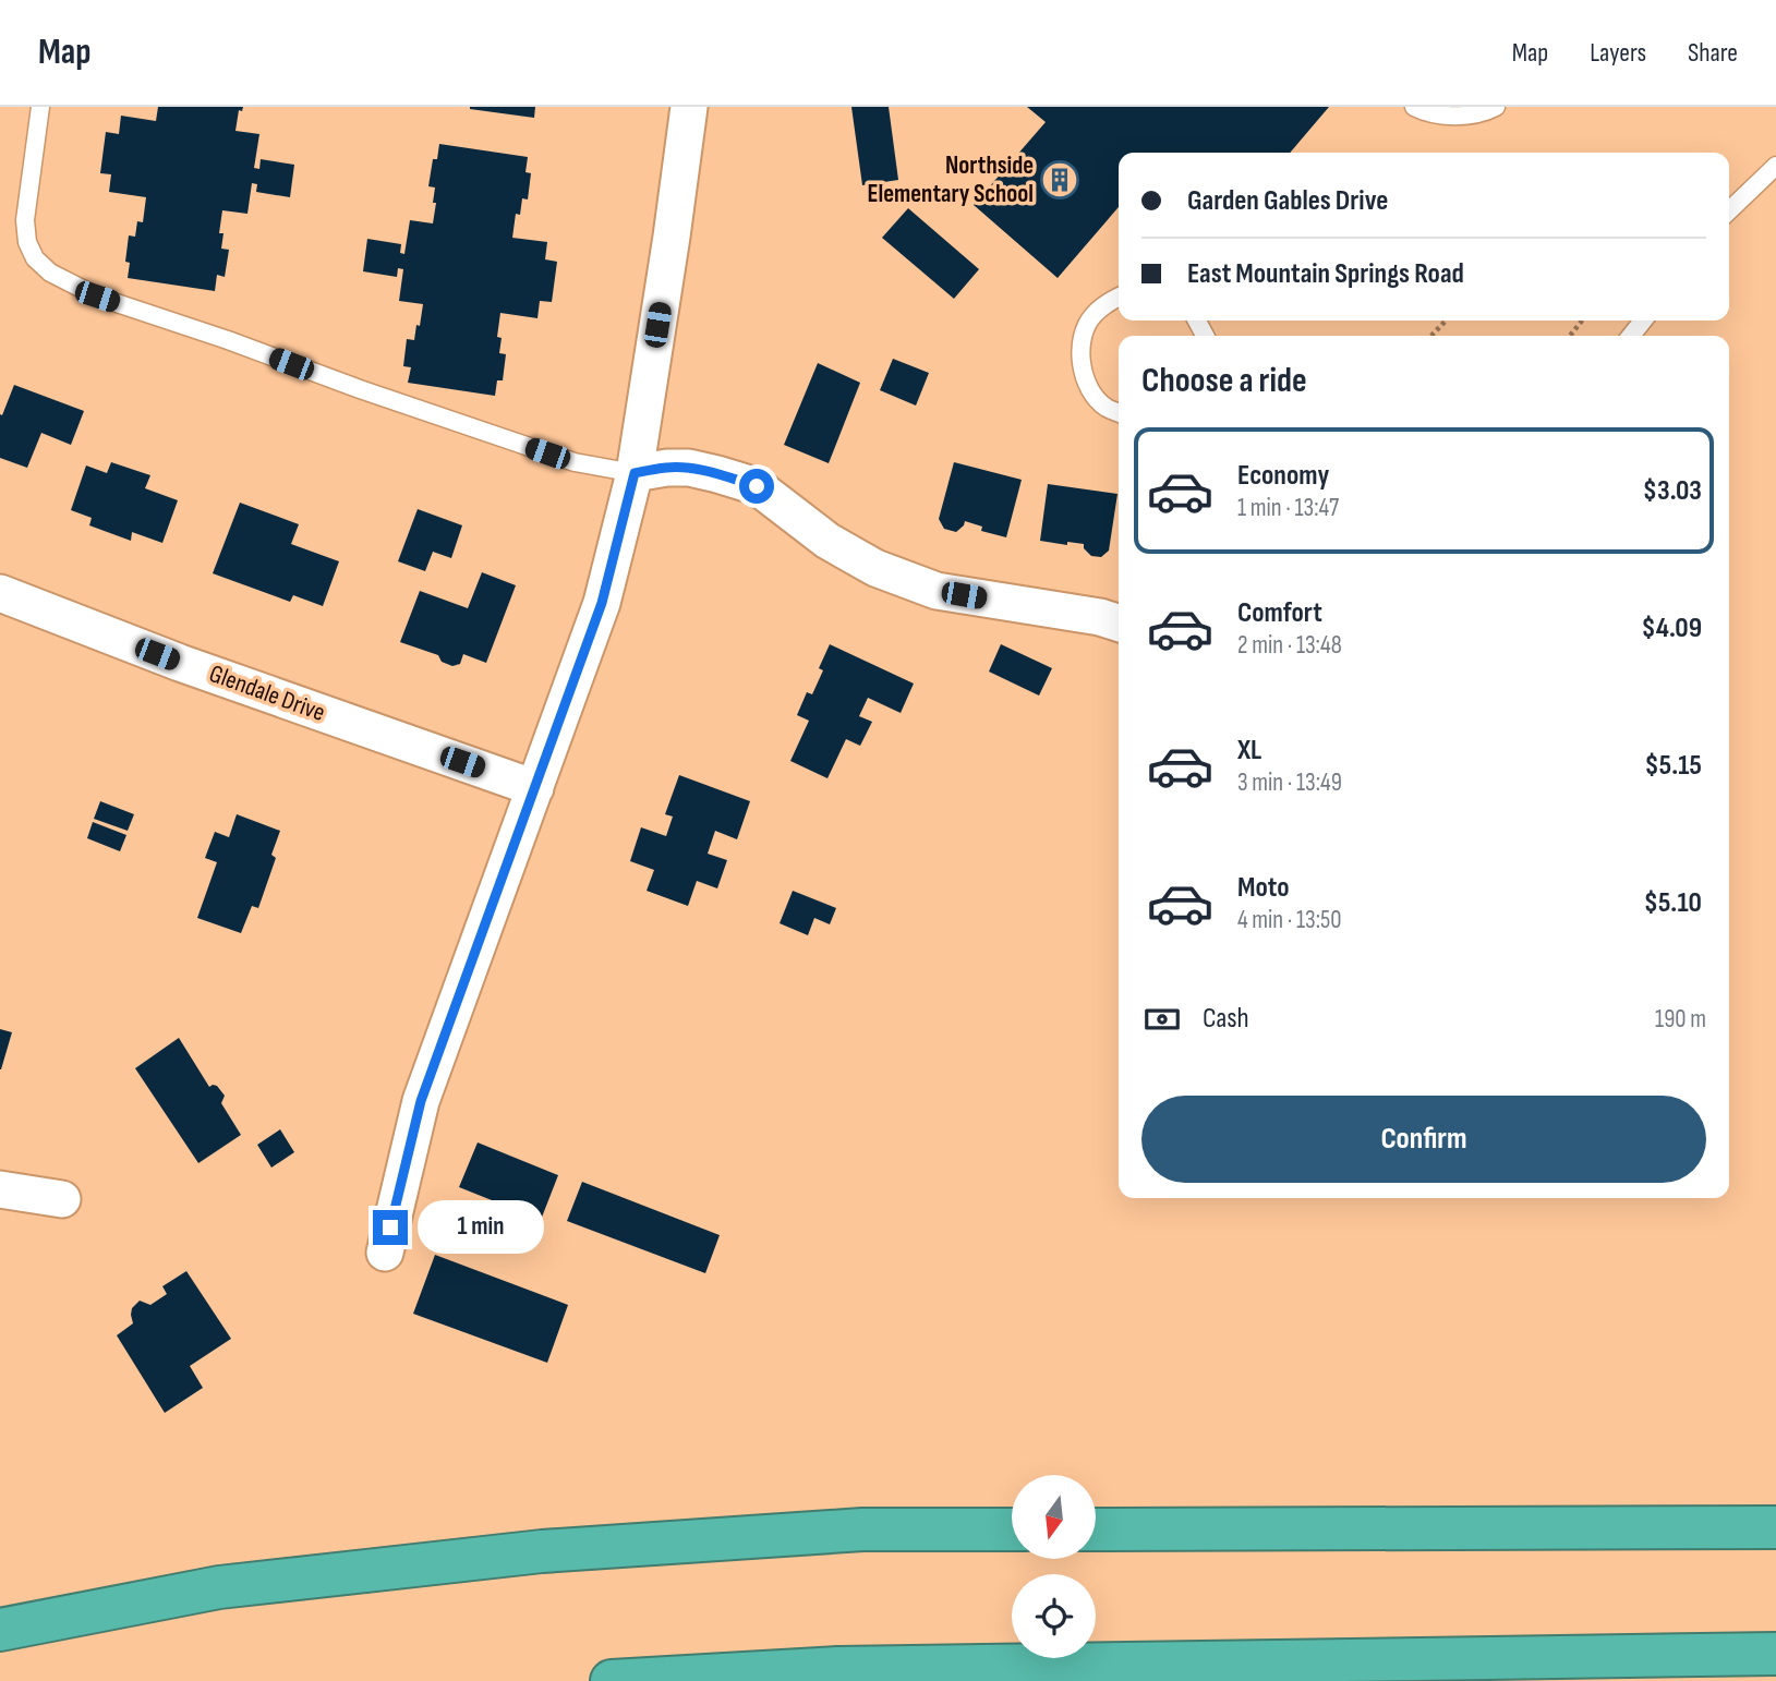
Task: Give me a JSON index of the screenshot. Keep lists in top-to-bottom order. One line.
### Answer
{"streets":{"street":["Glendale Drive"]},"places":{"building":["Northside Elementary School"]},"north":"bottom","page":{"header":"Map","nav":["Map","Layers","Share"],"banner":["Garden Gables Drive","East Mountain Springs Road"],"heading":"Choose a ride","list":[{"name":"Economy","note":"1 min · 13:47","value":"$3.03"},{"name":"Comfort","note":"2 min · 13:48","value":"$4.09"},{"name":"XL","note":"3 min · 13:49","value":"$5.15"},{"name":"Moto","note":"4 min · 13:50","value":"$5.10"}],"pay":["Cash","190 m"],"buttons":"Confirm","bubble":"1 min"}}
